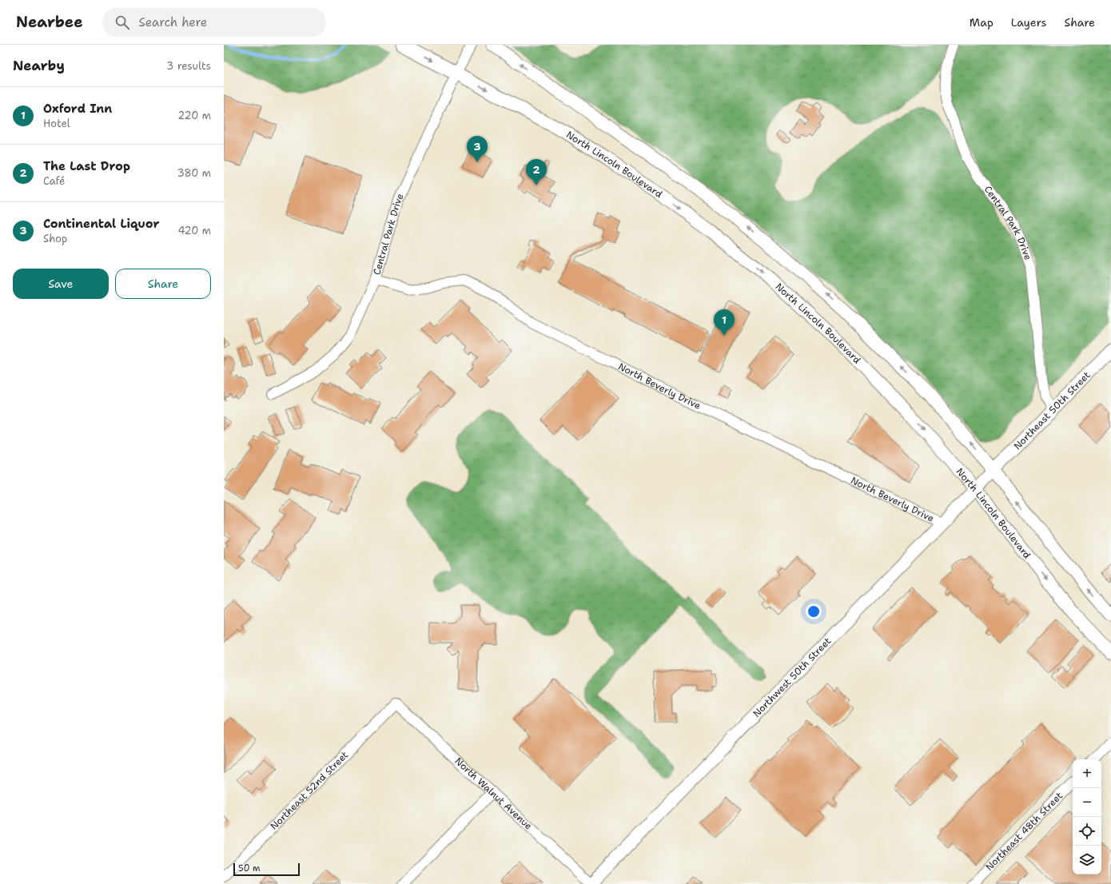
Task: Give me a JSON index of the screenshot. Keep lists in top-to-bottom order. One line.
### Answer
{"streets":{"main road":["North Lincoln Boulevard","Northeast 50th Street","Northwest 50th Street"],"street":["Central Park Drive","North Beverly Drive","Northeast 52nd Street","North Walnut Avenue","Northeast 48th Street"]},"crossings":[["North Lincoln Boulevard","Central Park Drive"],["North Lincoln Boulevard","Northwest 50th Street"],["Central Park Drive","North Beverly Drive"],["Central Park Drive","Northeast 50th Street"],["North Beverly Drive","Northwest 50th Street"],["Northeast 50th Street","Northwest 50th Street"],["Northwest 50th Street","North Walnut Avenue"],["Northeast 52nd Street","North Walnut Avenue"]],"scale_bar":"50 m","page":{"header":"Nearbee","search":"Search here","nav":["Map","Layers","Share"],"heading":["Nearby","3 results"],"list":[{"mark":"1","name":"Oxford Inn","note":"Hotel","value":"220 m"},{"mark":"2","name":"The Last Drop","note":"Café","value":"380 m"},{"mark":"3","name":"Continental Liquor","note":"Shop","value":"420 m"}],"pins":["3","2","1"],"buttons":["Save","Share"],"map_buttons":["+","−"],"scale":"50 m"}}
